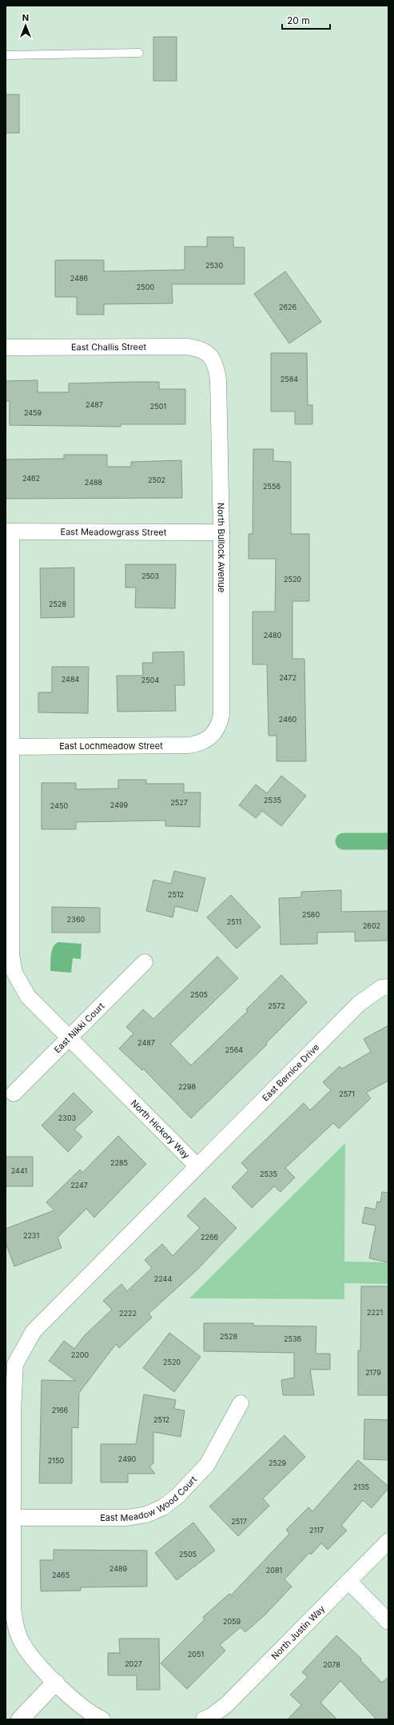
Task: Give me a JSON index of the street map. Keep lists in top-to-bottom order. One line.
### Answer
{"streets":{"street":["East Challis Street","East Meadowgrass Street","North Bullock Avenue","East Lochmeadow Street","East Nikki Court","East Bernice Drive","North Hickory Way","East Meadow Wood Court","North Justin Way"]},"crossings":[["East Challis Street","North Bullock Avenue"],["East Meadowgrass Street","North Bullock Avenue"],["East Meadowgrass Street","North Hickory Way"],["North Bullock Avenue","East Lochmeadow Street"],["East Lochmeadow Street","North Hickory Way"],["East Nikki Court","North Hickory Way"],["East Bernice Drive","North Hickory Way"]],"house_numbers":["2530","2486","2500","2626","2584","2487","2501","2459","2462","2502","2488","2556","2503","2520","2528","2480","2472","2484","2504","2460","2535","2527","2499","2450","2512","2580","2360","2511","2602","2505","2572","2487","2564","2298","2571","2303","2285","2441","2535","2247","2231","2266","2244","2221","2222","2528","2536","2200","2520","2179","2166","2512","2490","2150","2529","2135","2517","2117","2505","2489","2081","2465","2059","2051","2027","2078"],"scale_bar":"20 m","north":"top"}
